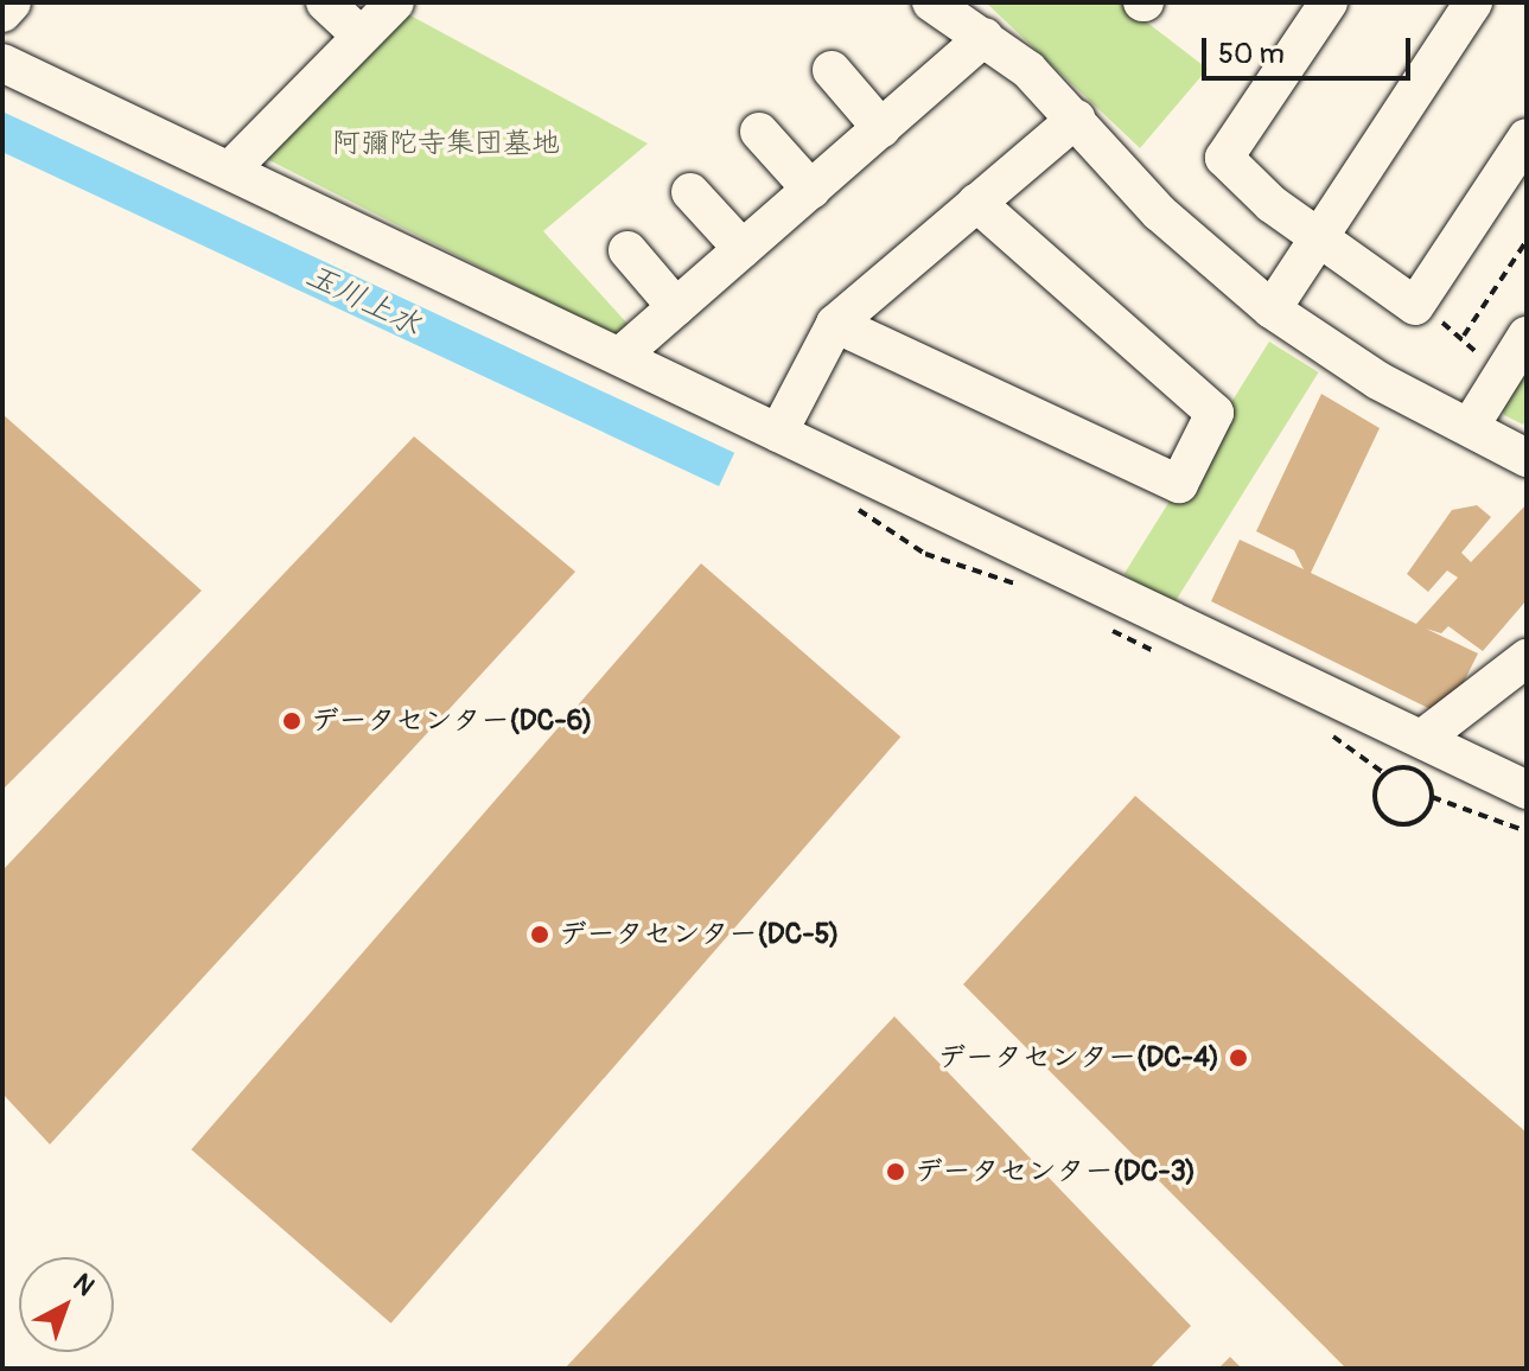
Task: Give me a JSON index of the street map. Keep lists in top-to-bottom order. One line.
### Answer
{"water":["玉川上水"],"parks":["阿彌陀寺集団墓地"],"places":["データセンター(DC-6)","データセンター(DC-5)","データセンター(DC-4)","データセンター(DC-3)"],"scale_bar":"50 m","north":"top right"}
